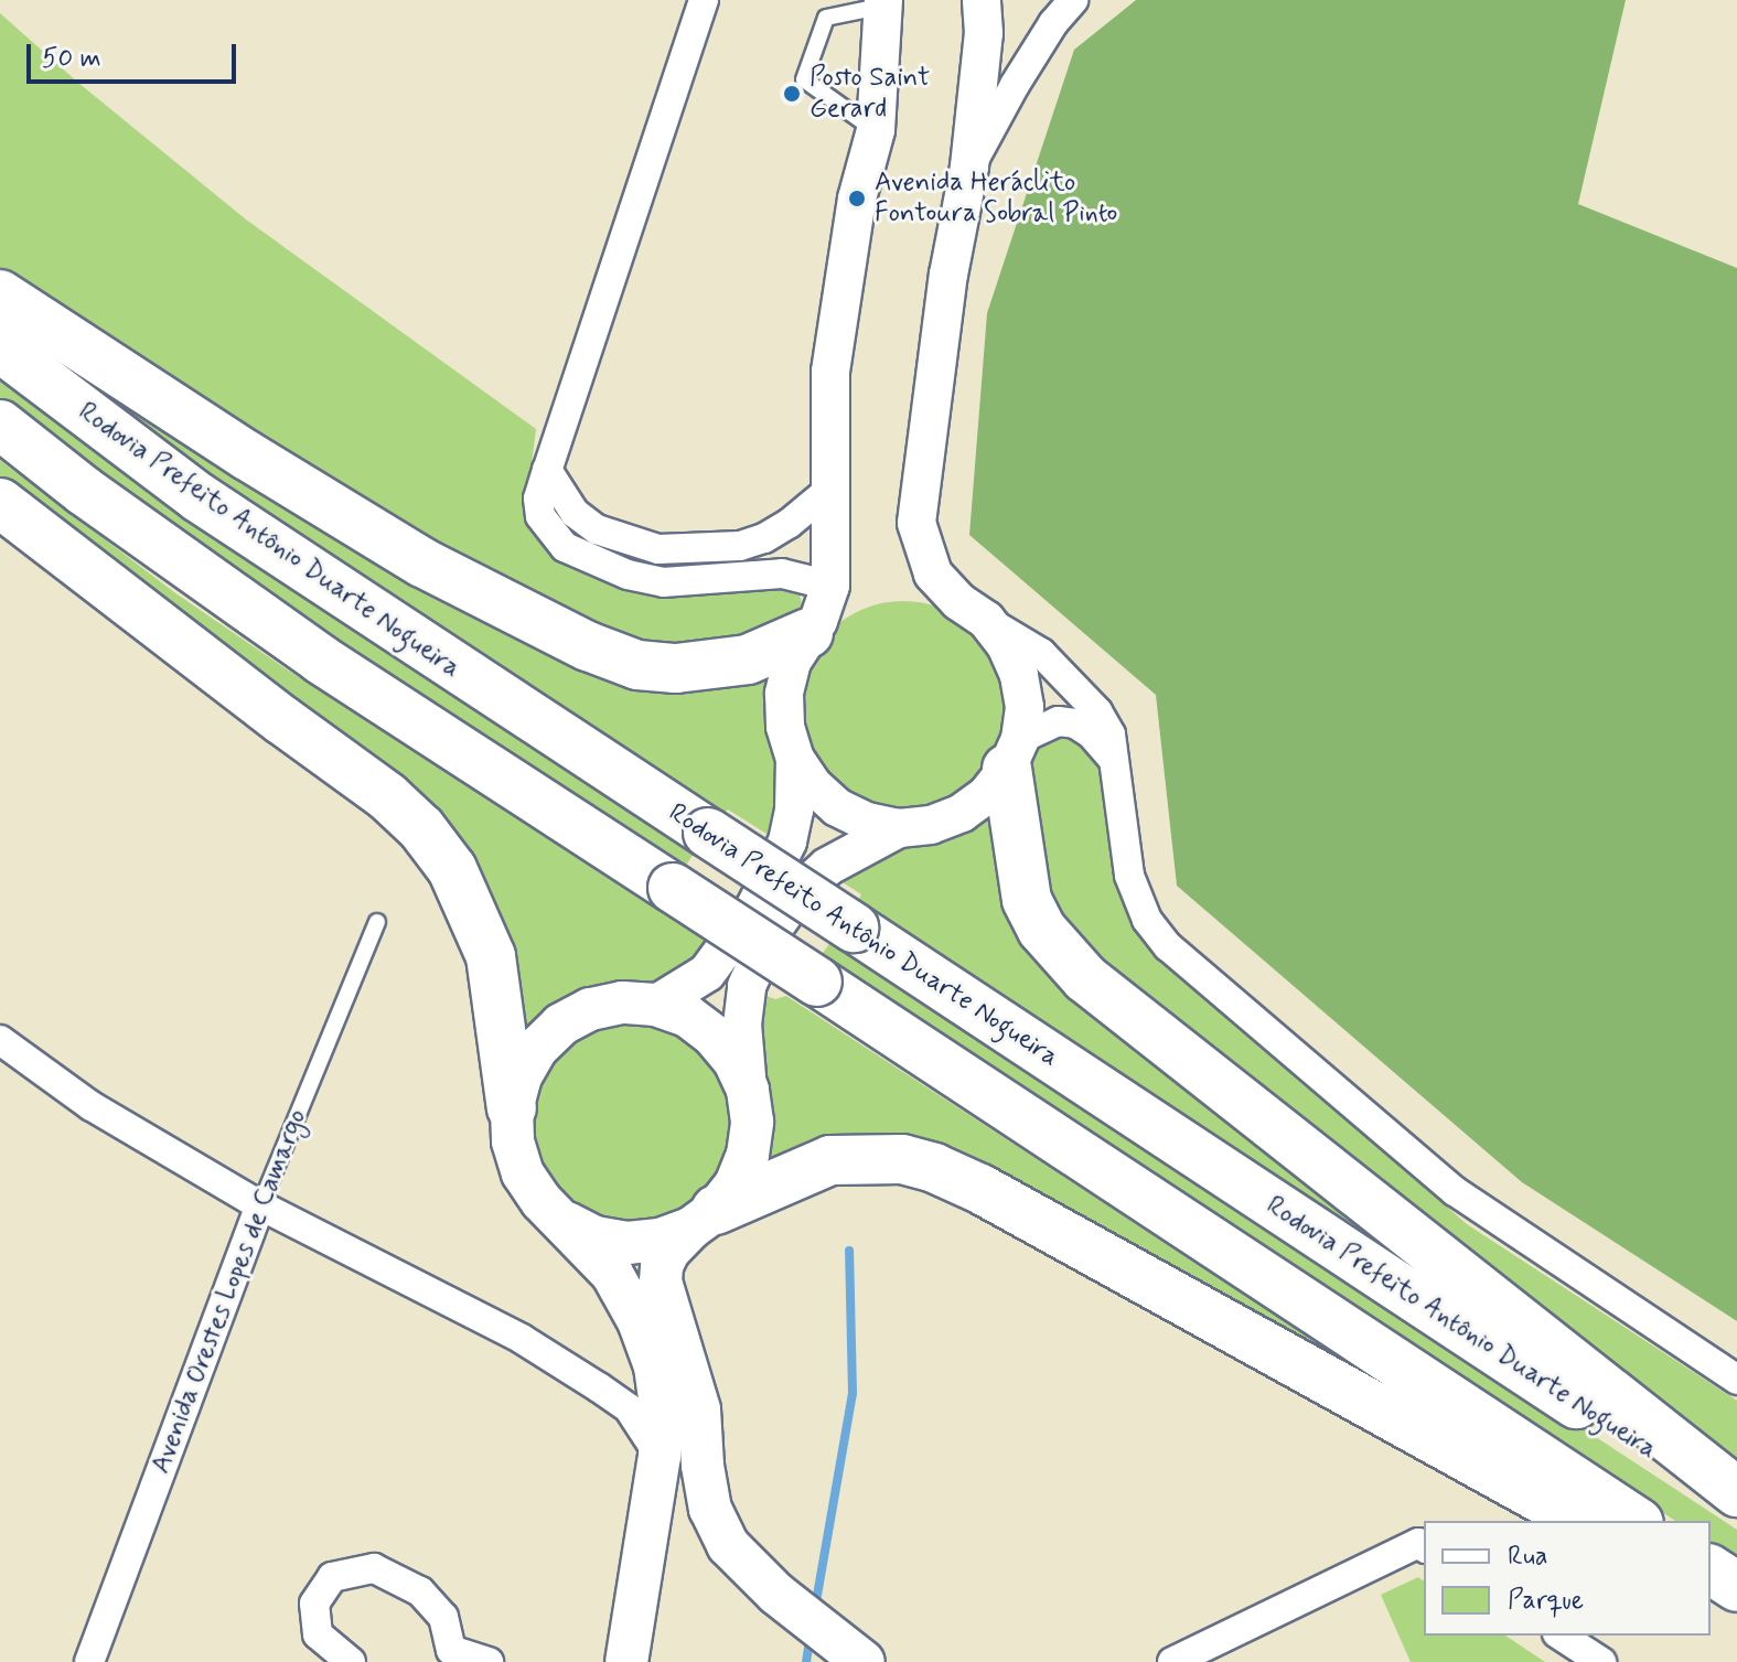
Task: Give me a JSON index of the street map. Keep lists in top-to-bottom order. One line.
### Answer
{"streets":{"highway":["Rodovia Prefeito Antônio Duarte Nogueira"],"street":["Avenida Orestes Lopes de Camargo"]},"places":["Posto Saint Gerard","Avenida Heráclito Fontoura Sobral Pinto"],"legend":["Rua","Parque"],"scale_bar":"50 m"}
